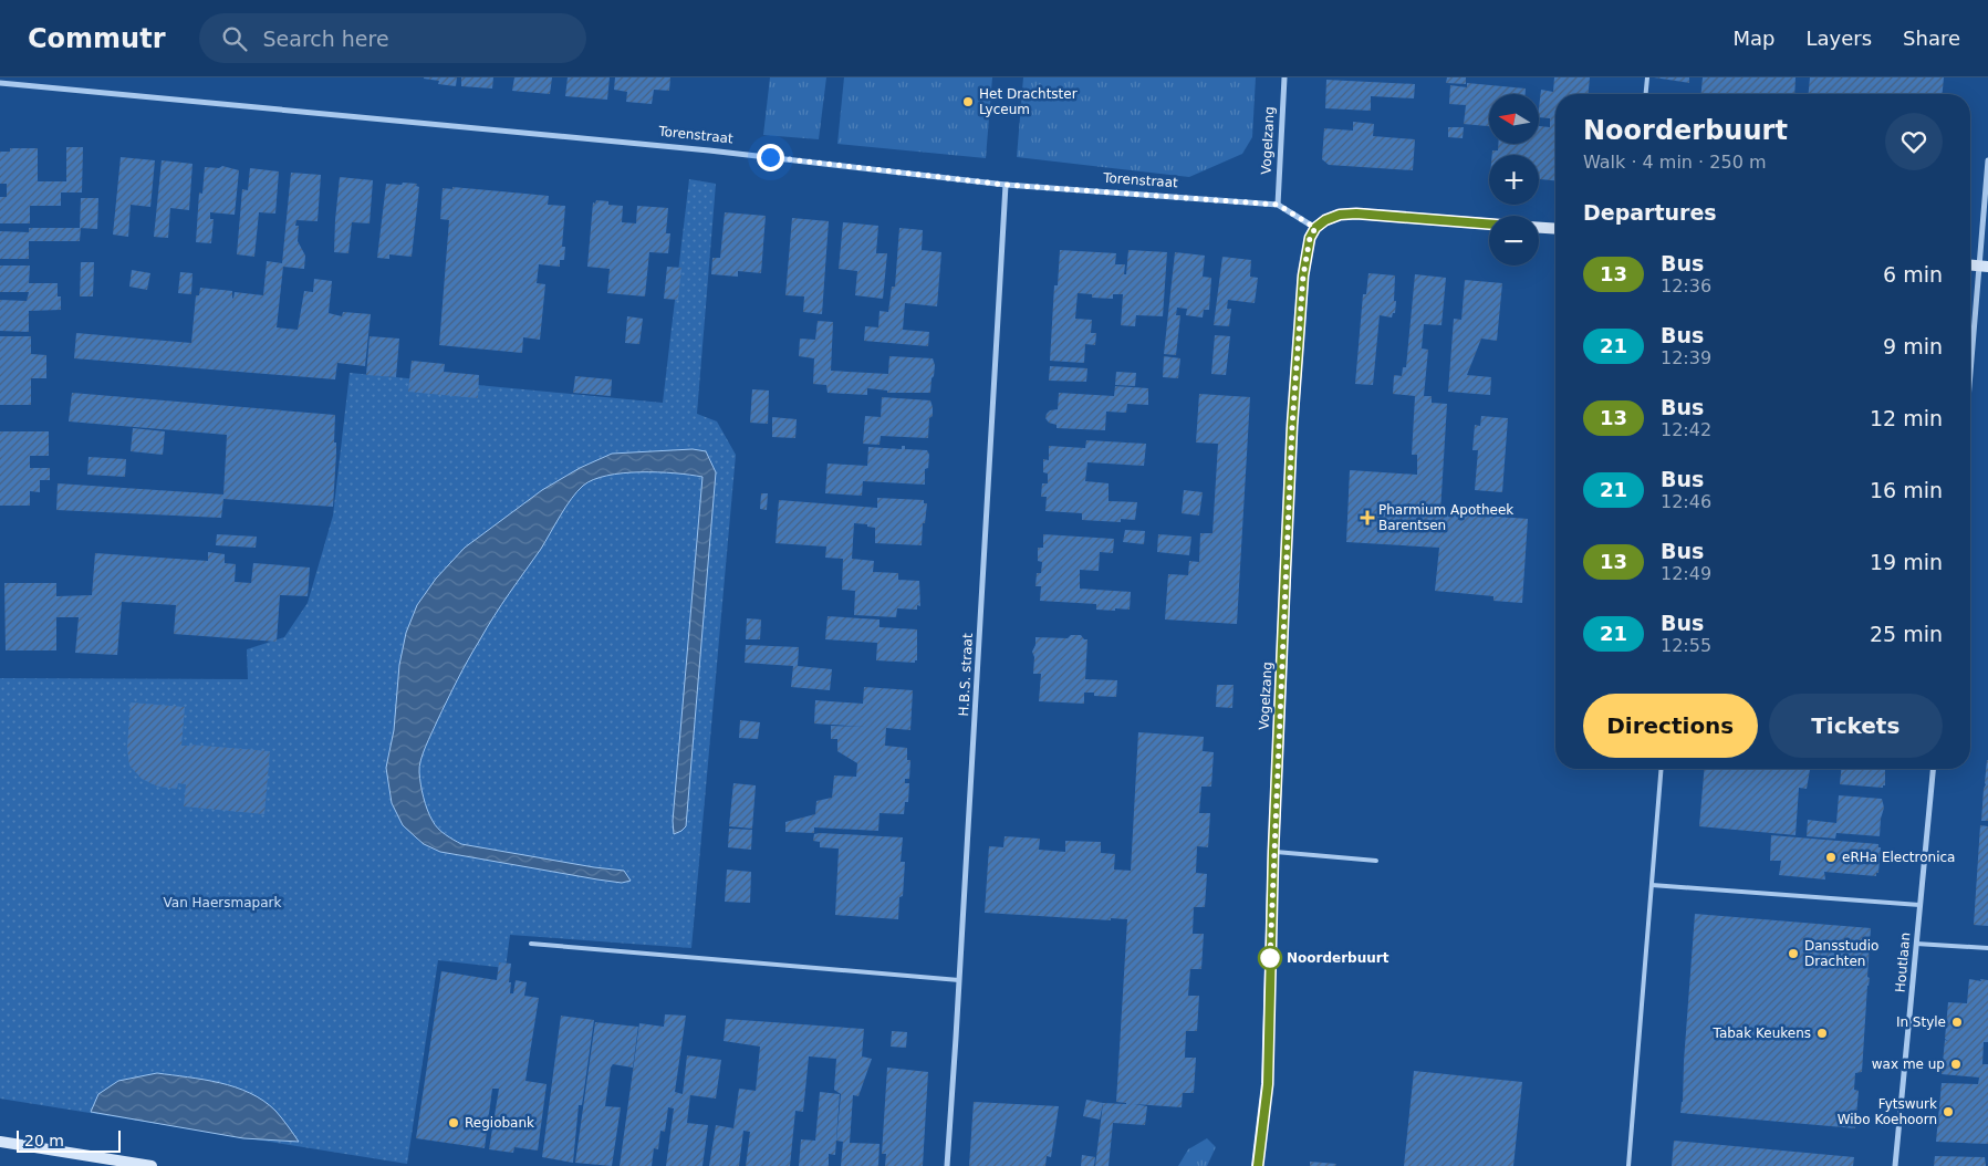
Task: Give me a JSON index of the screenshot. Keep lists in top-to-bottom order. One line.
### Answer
{"streets":{"street":["Torenstraat","Vogelzang","H.B.S. straat","Houtlaan"]},"crossings":[["Torenstraat","Vogelzang"],["Torenstraat","H.B.S. straat"]],"parks":["Van Haersmapark"],"places":{"other":["Het Drachtster Lyceum","eRHa Electronica","Dansstudio Drachten","Noorderbuurt","In Style","Tabak Keukens","wax me up","Fytswurk Wibo Koehoorn","Regiobank"],"health":["Pharmium Apotheek Barentsen"]},"lines":["bus line 13"],"scale_bar":"20 m","north":"left","page":{"header":"Commutr","search":"Search here","nav":["Map","Layers","Share"],"map_buttons":["+","−"],"heading":[["Noorderbuurt","Walk · 4 min · 250 m"],"Departures"],"list":[{"mark":"13","name":"Bus","note":"12:36","value":"6 min"},{"mark":"21","name":"Bus","note":"12:39","value":"9 min"},{"mark":"13","name":"Bus","note":"12:42","value":"12 min"},{"mark":"21","name":"Bus","note":"12:46","value":"16 min"},{"mark":"13","name":"Bus","note":"12:49","value":"19 min"},{"mark":"21","name":"Bus","note":"12:55","value":"25 min"}],"buttons":["Directions","Tickets"],"scale":"20 m"}}
